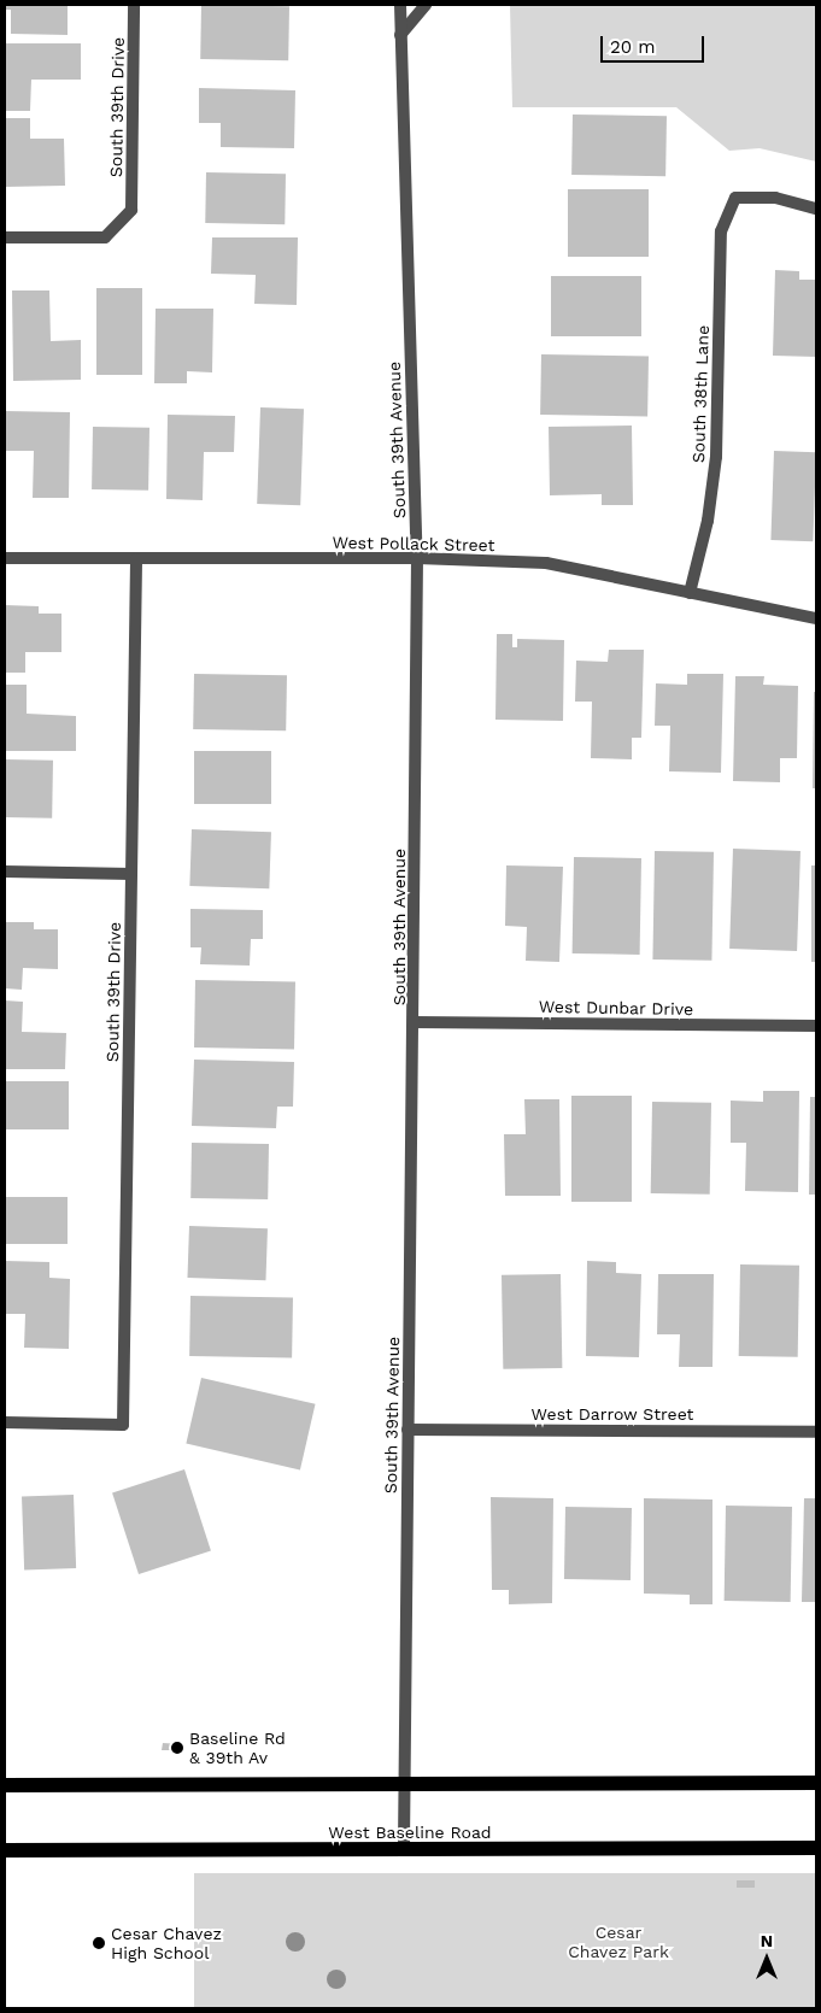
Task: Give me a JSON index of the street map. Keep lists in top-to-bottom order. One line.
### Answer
{"streets":{"main road":["West Baseline Road"],"street":["South 39th Drive","South 38th Lane","South 39th Avenue","West Pollack Street","West Dunbar Drive","West Darrow Street"]},"crossings":[["South 39th Drive","West Pollack Street"],["South 38th Lane","West Pollack Street"],["South 39th Avenue","West Pollack Street"],["South 39th Avenue","West Dunbar Drive"],["South 39th Avenue","West Darrow Street"],["South 39th Avenue","West Baseline Road"]],"parks":["Cesar Chavez Park"],"places":["Baseline Rd & 39th Av","Cesar Chavez High School"],"scale_bar":"20 m","north":"top"}
